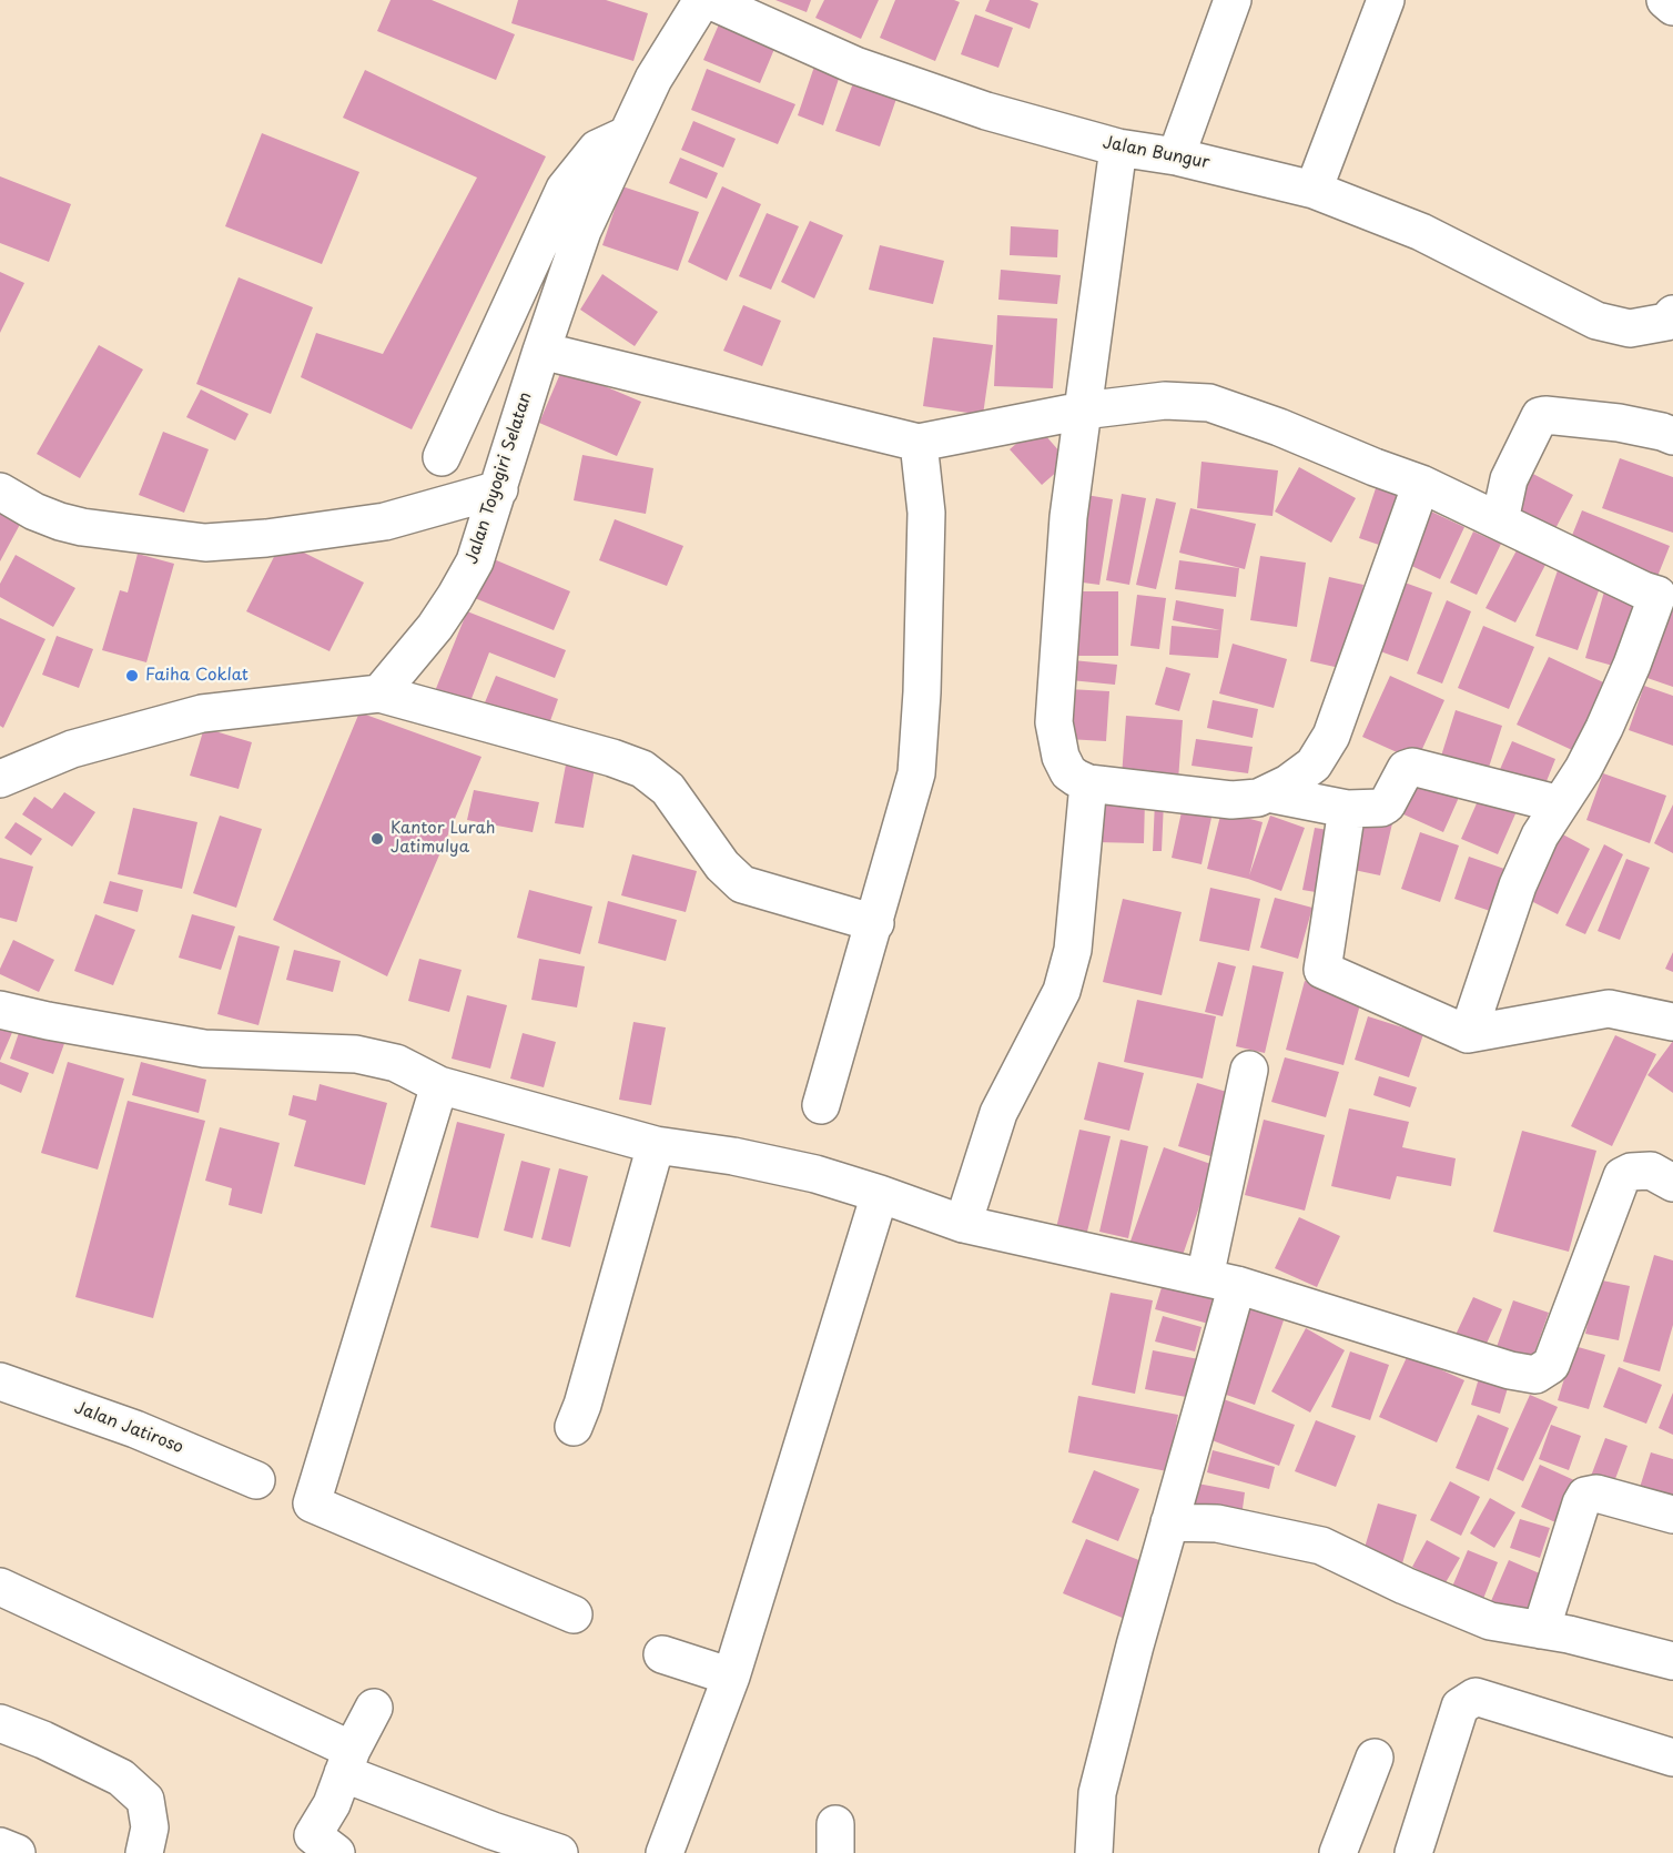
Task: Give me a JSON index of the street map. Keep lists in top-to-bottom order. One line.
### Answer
{"streets":{"street":["Jalan Bungur","Jalan Toyogiri Selatan","Jalan Jatiroso"]},"places":["Faiha Coklat","Kantor Lurah Jatimulya"]}
